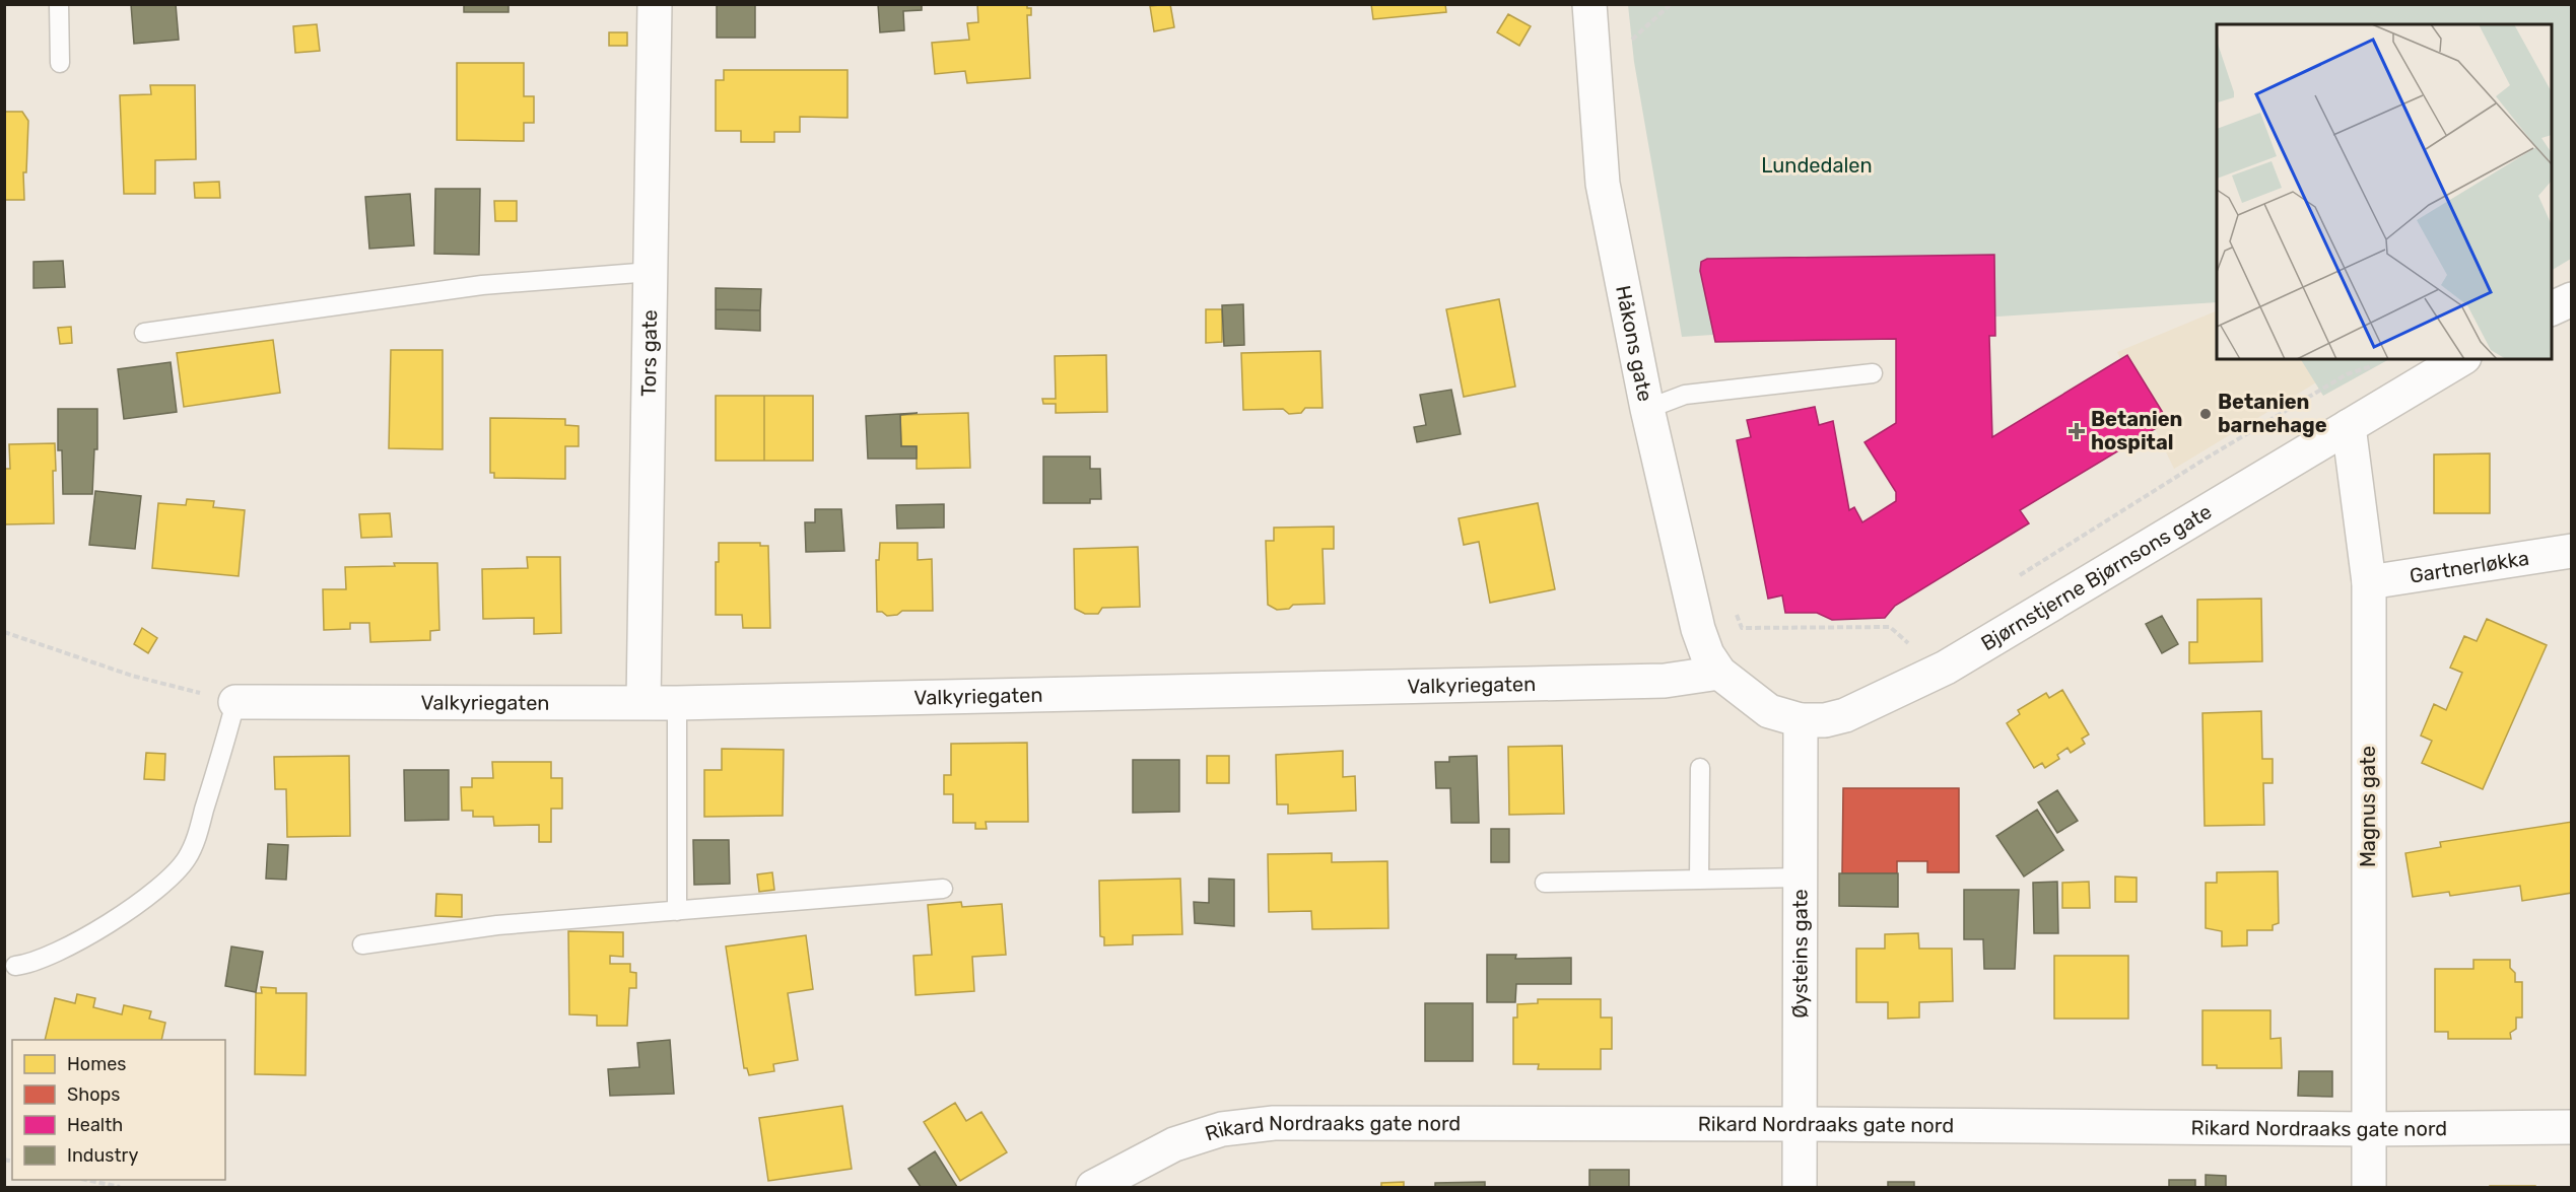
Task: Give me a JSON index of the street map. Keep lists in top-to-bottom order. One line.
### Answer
{"streets":{"street":["Håkons gate","Tors gate","Gartnerløkka","Bjørnstjerne Bjørnsons gate","Valkyriegaten","Magnus gate","Øysteins gate","Rikard Nordraaks gate nord"]},"crossings":[["Håkons gate","Bjørnstjerne Bjørnsons gate"],["Håkons gate","Valkyriegaten"],["Tors gate","Valkyriegaten"],["Gartnerløkka","Magnus gate"],["Bjørnstjerne Bjørnsons gate","Valkyriegaten"],["Bjørnstjerne Bjørnsons gate","Magnus gate"],["Bjørnstjerne Bjørnsons gate","Øysteins gate"],["Magnus gate","Rikard Nordraaks gate nord"],["Øysteins gate","Rikard Nordraaks gate nord"]],"parks":["Lundedalen"],"places":{"other":["Betanien barnehage"],"health":["Betanien hospital"]},"legend":["Homes","Shops","Health","Industry"]}
